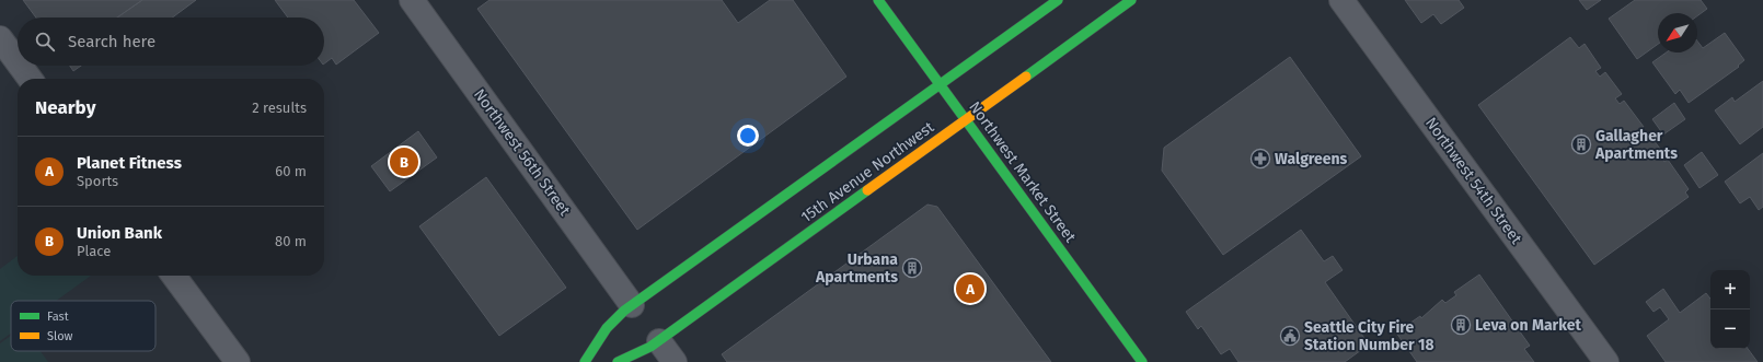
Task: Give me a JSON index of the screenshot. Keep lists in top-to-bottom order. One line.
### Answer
{"streets":{"main road":["15th Avenue Northwest","Northwest Market Street"],"street":["Northwest 56th Street","Northwest 54th Street"]},"crossings":[["Northwest 56th Street","15th Avenue Northwest"],["15th Avenue Northwest","Northwest Market Street"]],"places":{"building":["Gallagher Apartments","Urbana Apartments","Leva on Market"],"pharmacy":["Walgreens"],"public building":["Seattle City Fire Station Number 18"]},"legend":["Fast","Slow"],"north":"bottom left","page":{"search":"Search here","heading":["Nearby","2 results"],"list":[{"mark":"A","name":"Planet Fitness","note":"Sports","value":"60 m"},{"mark":"B","name":"Union Bank","note":"Place","value":"80 m"}],"pins":["B","A"],"map_buttons":["+","−"]}}
